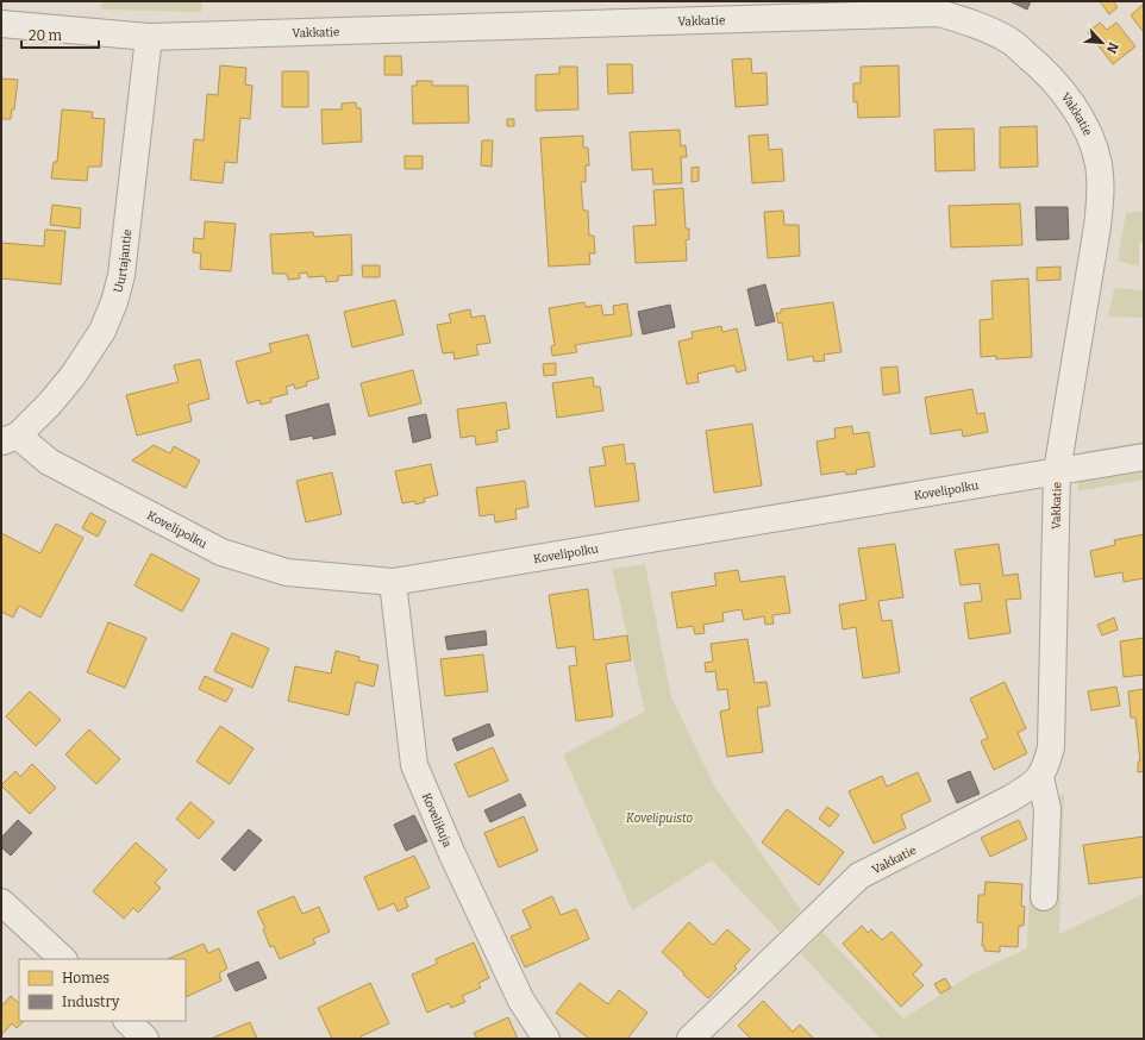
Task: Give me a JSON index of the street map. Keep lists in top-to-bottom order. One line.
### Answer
{"streets":{"street":["Vakkatie","Uurtajantie","Kovelipolku","Kovelikuja"]},"crossings":[["Vakkatie","Uurtajantie"],["Vakkatie","Kovelipolku"],["Uurtajantie","Kovelipolku"],["Kovelipolku","Kovelikuja"]],"parks":["Kovelipuisto"],"legend":["Homes","Industry"],"scale_bar":"20 m","north":"bottom right"}
